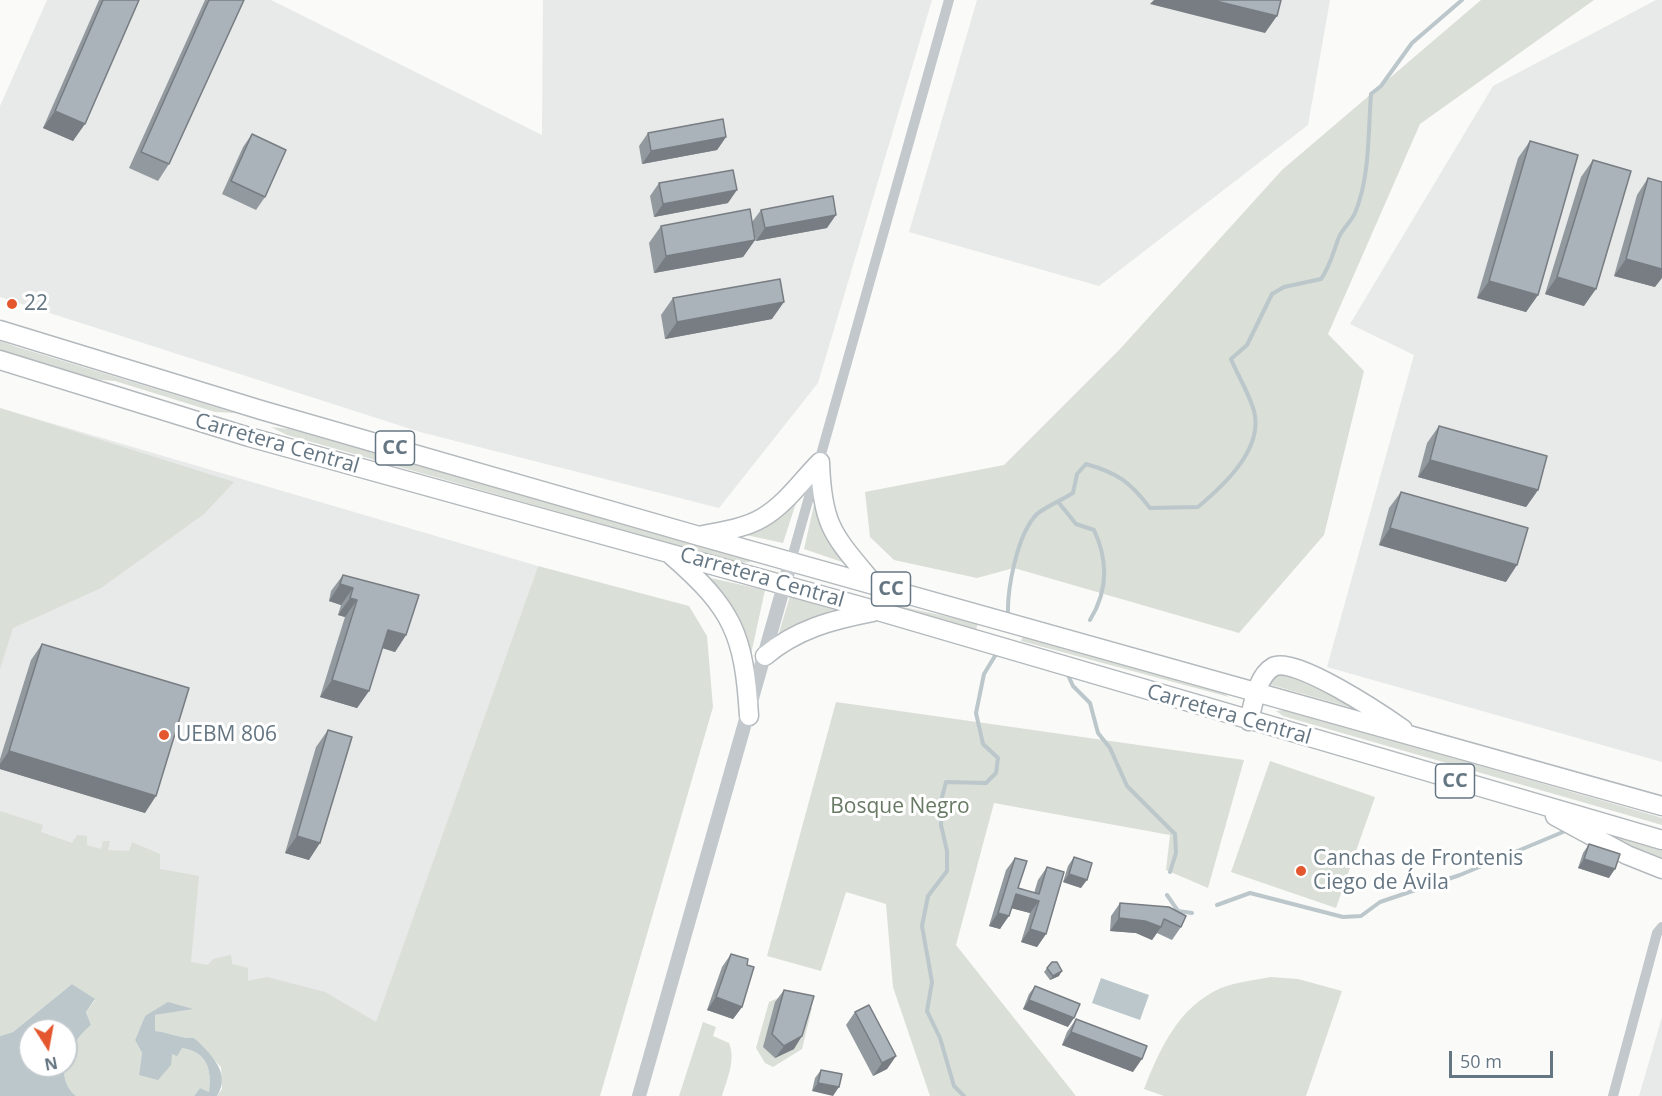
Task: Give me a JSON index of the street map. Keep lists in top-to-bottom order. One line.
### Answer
{"streets":{"highway":["Carretera Central","CC"]},"parks":["Bosque Negro"],"places":["22","UEBM 806","Canchas de Frontenis Ciego de Ávila"],"scale_bar":"50 m","north":"bottom"}
